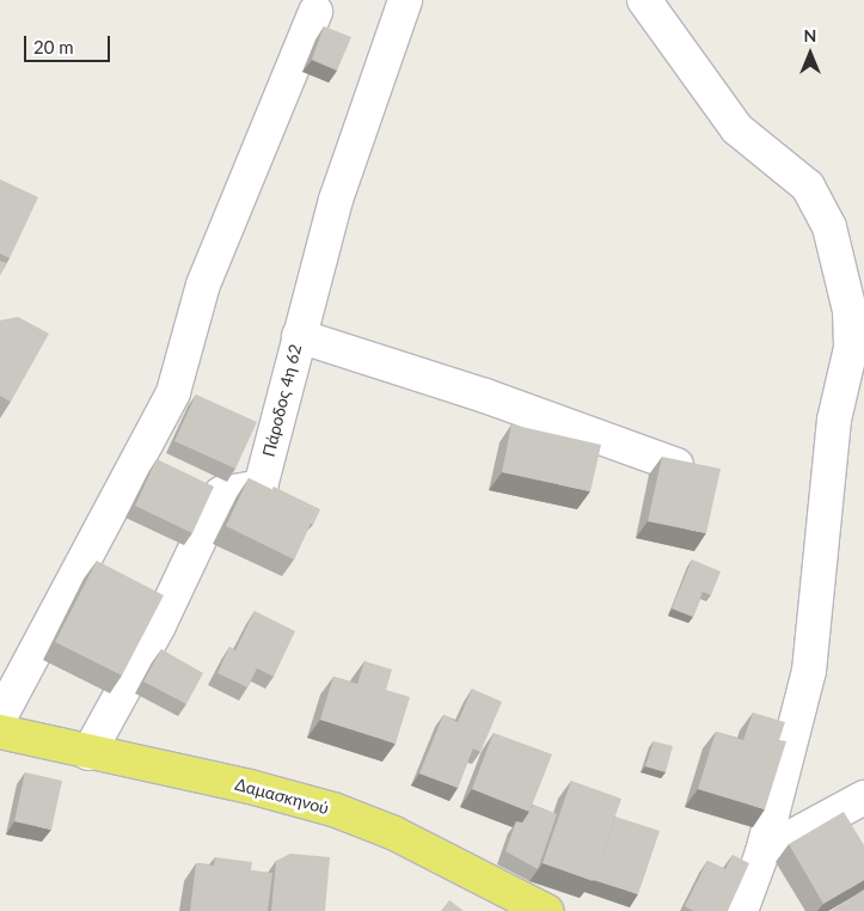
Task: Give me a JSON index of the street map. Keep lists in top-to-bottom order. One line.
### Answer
{"streets":{"main road":["Δαμασκηνού"],"street":["Πάροδος 4η 62"]},"crossings":[["Πάροδος 4η 62","Δαμασκηνού"]],"scale_bar":"20 m","north":"top"}
